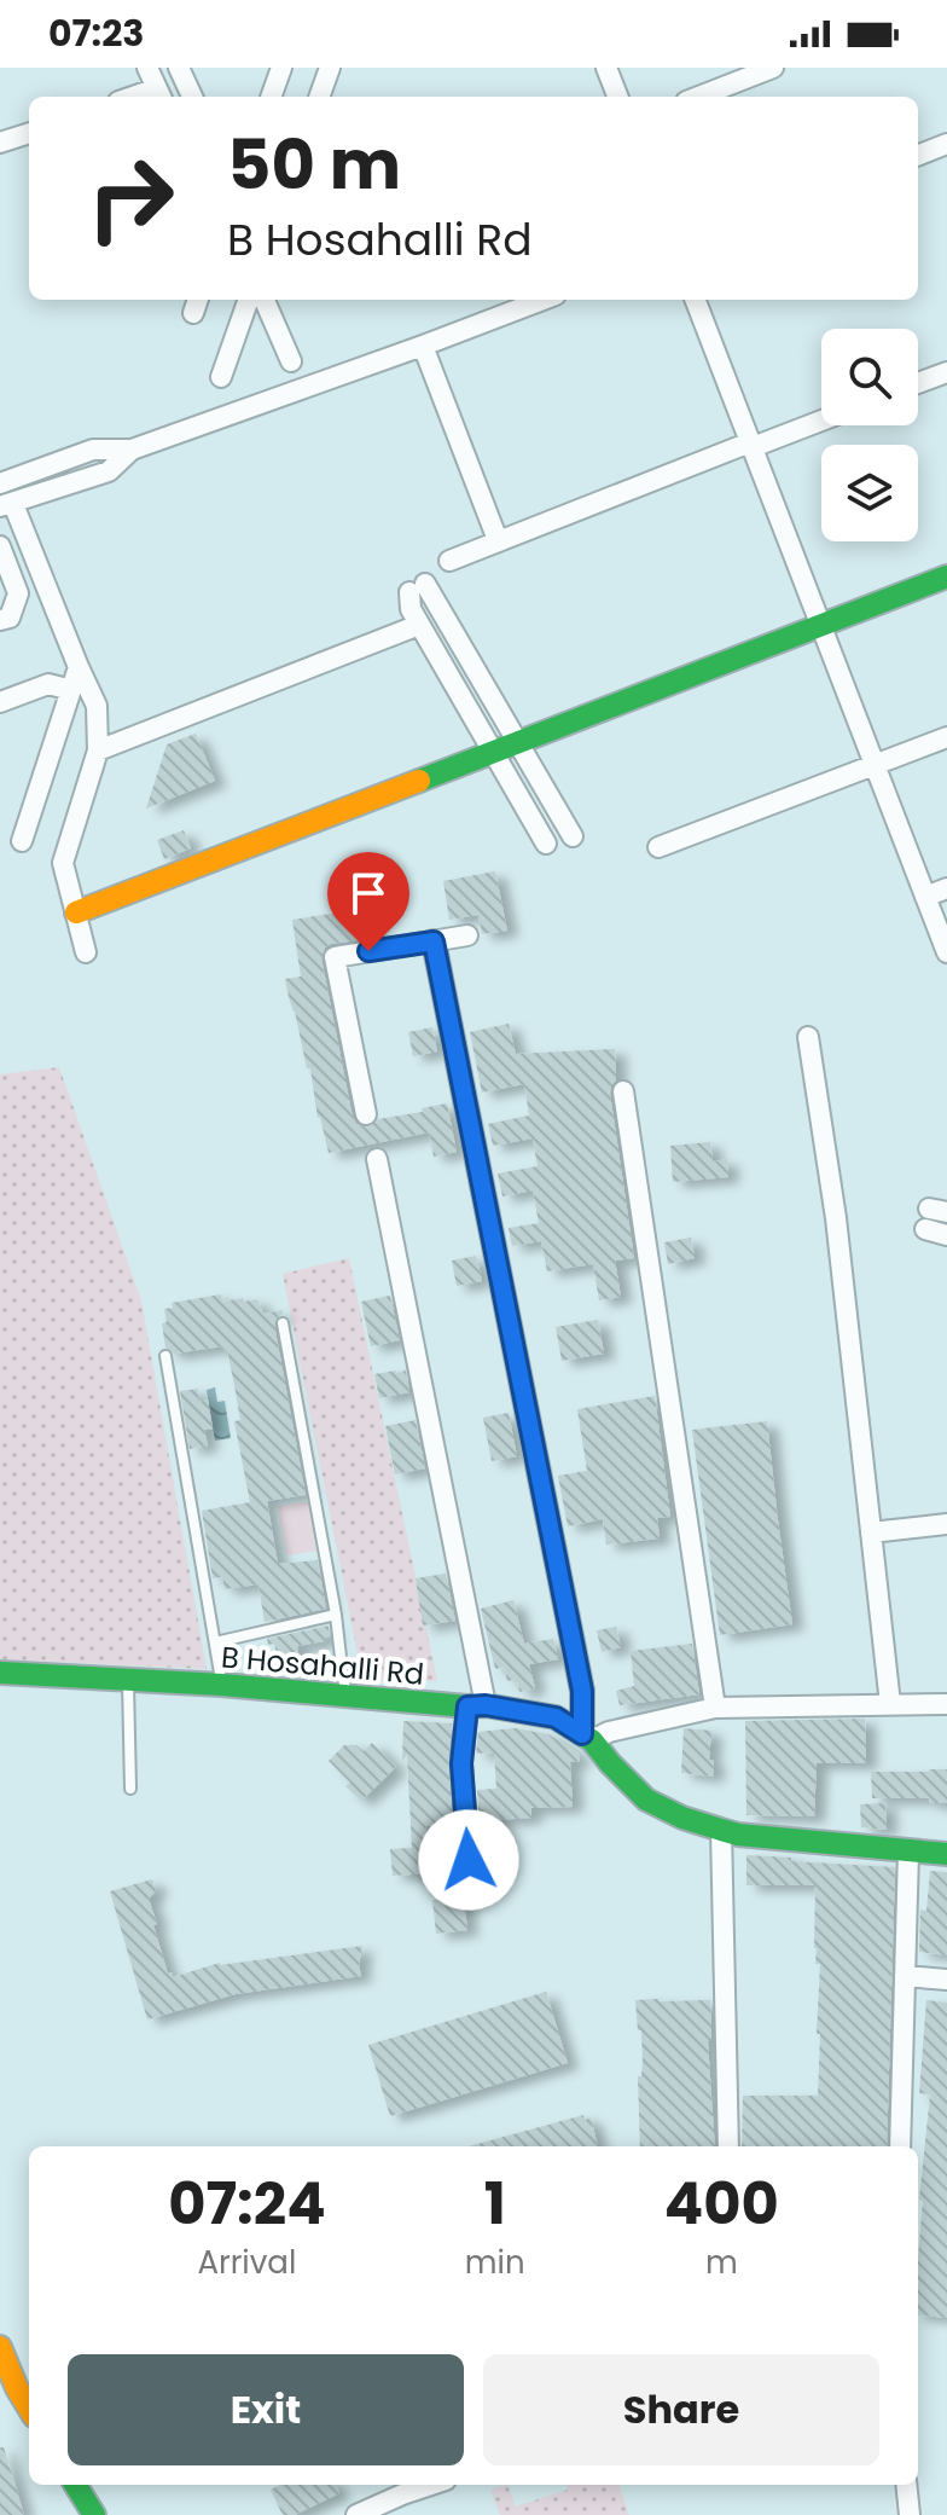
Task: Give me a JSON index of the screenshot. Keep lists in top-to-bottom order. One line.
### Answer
{"streets":{"street":["B Hosahalli Rd"]},"page":{"status":"07:23","turn":["50 m","B Hosahalli Rd"],"eta":["07:24","Arrival","1","min","400","m"],"buttons":["Exit","Share"]}}
